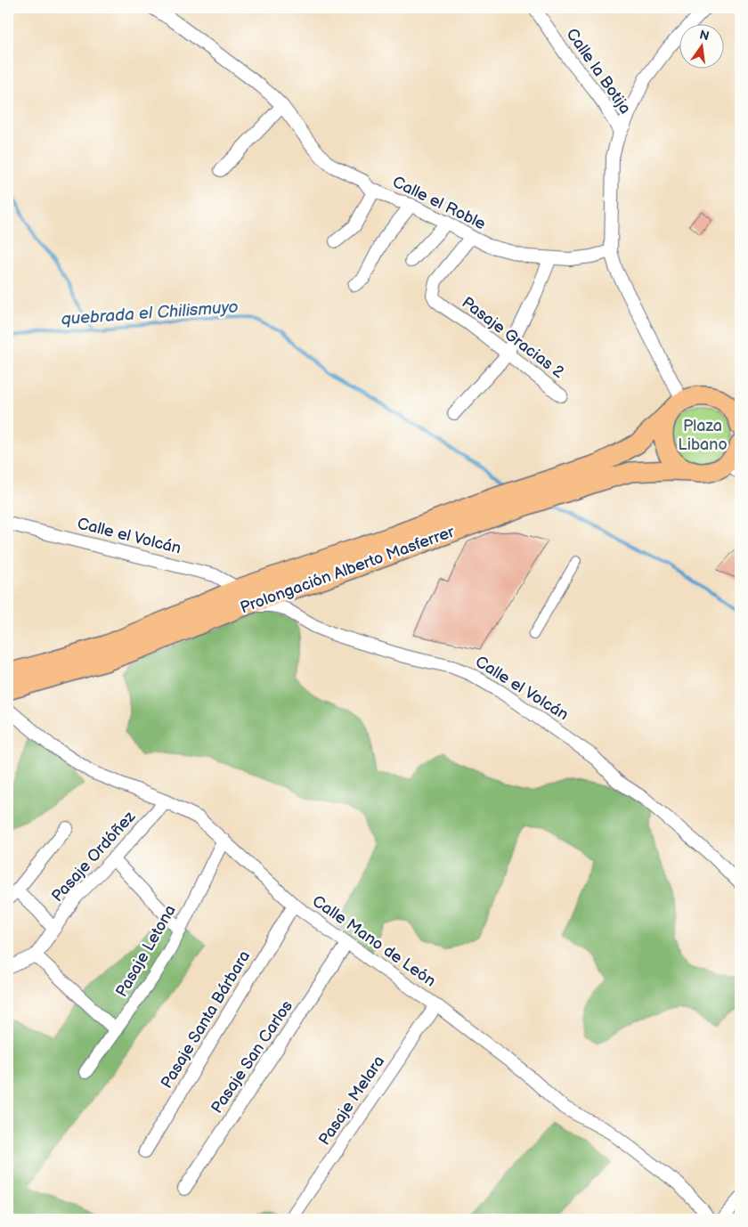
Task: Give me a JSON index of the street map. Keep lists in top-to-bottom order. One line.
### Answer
{"streets":{"main road":["Prolongación Alberto Masferrer"],"street":["Calle la Botija","Calle el Roble","Pasaje Gracias 2","Calle el Volcán","Pasaje Ordóñez","Calle Mano de León","Pasaje Letona","Pasaje Santa Bárbara","Pasaje San Carlos","Pasaje Melara"]},"crossings":[["Calle el Roble","Pasaje Gracias 2"],["Calle el Volcán","Prolongación Alberto Masferrer"],["Pasaje Ordóñez","Calle Mano de León"],["Calle Mano de León","Pasaje Letona"],["Calle Mano de León","Pasaje Santa Bárbara"],["Calle Mano de León","Pasaje San Carlos"],["Calle Mano de León","Pasaje Melara"]],"water":["quebrada el Chilismuyo"],"parks":["Plaza Libano"],"north":"top"}
